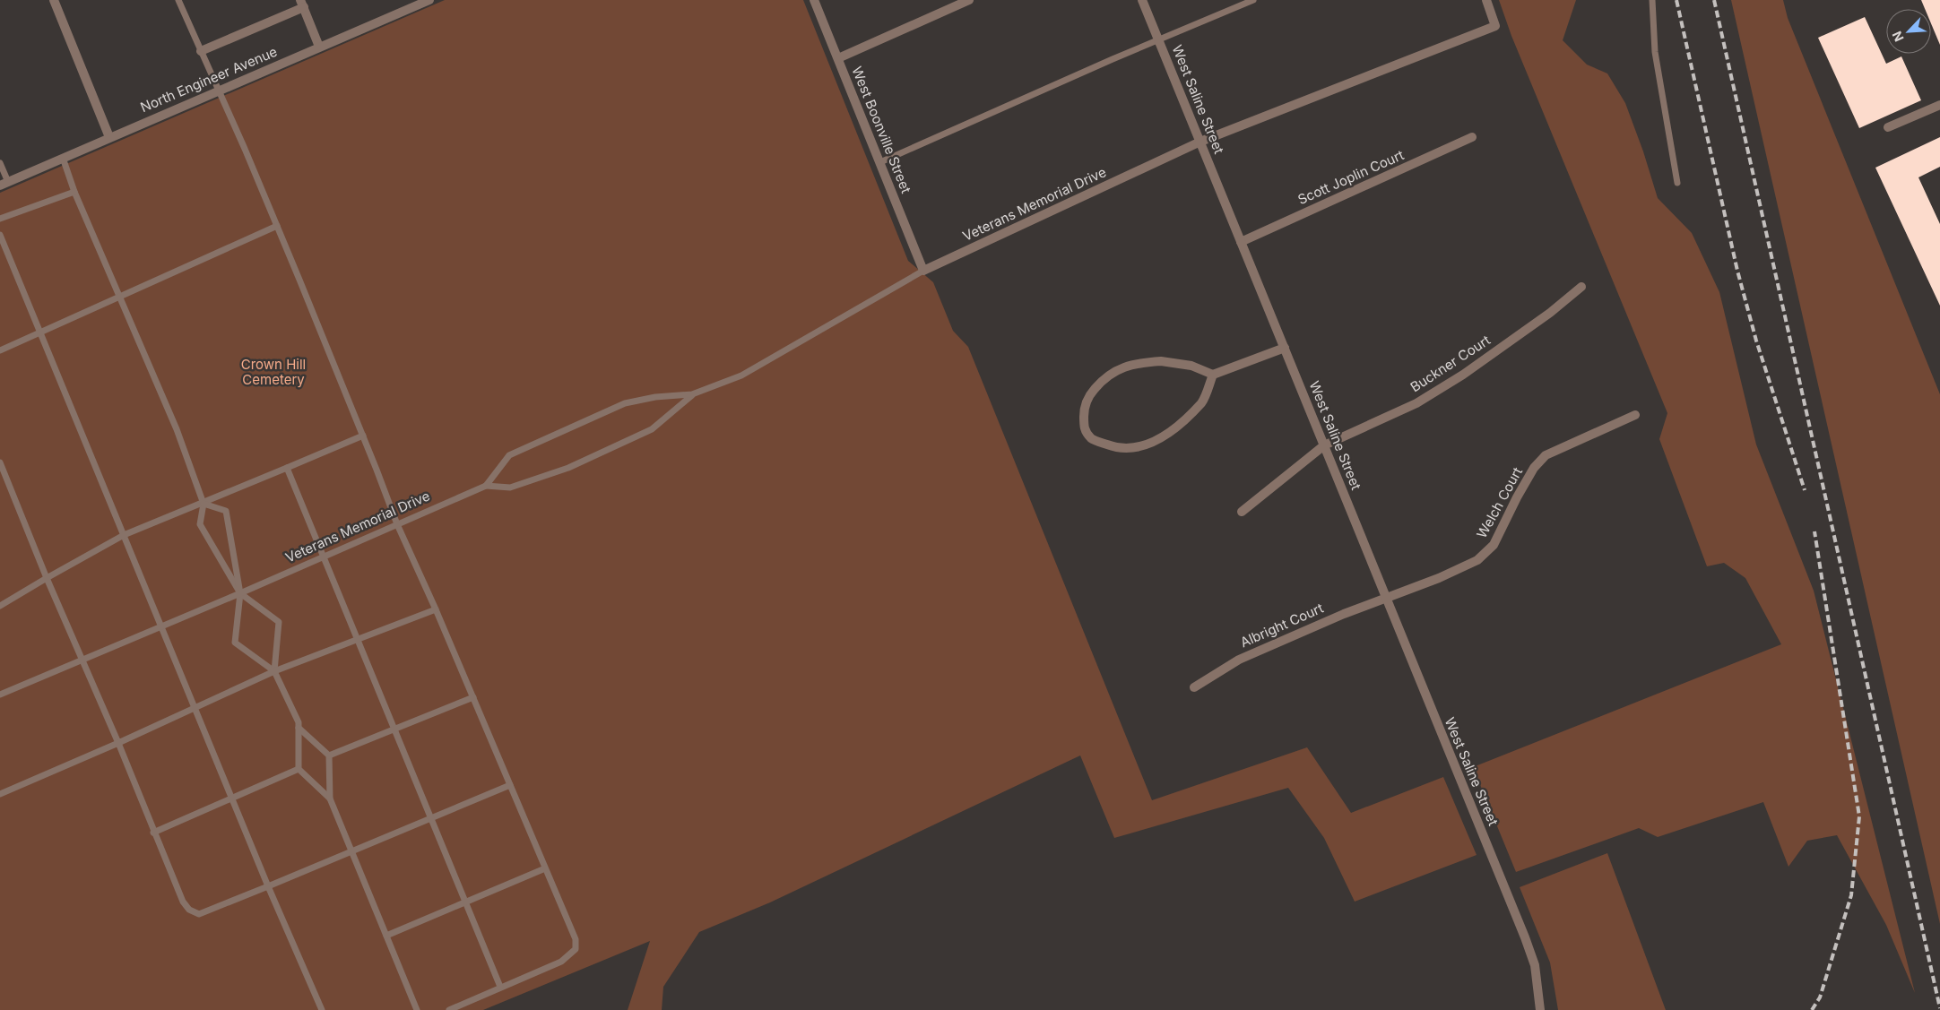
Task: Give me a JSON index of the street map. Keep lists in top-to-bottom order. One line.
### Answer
{"streets":{"street":["North Engineer Avenue","West Saline Street","West Boonville Street","Scott Joplin Court","Veterans Memorial Drive","Buckner Court","Welch Court","Albright Court"]},"crossings":[["West Saline Street","Scott Joplin Court"],["West Saline Street","Veterans Memorial Drive"],["West Saline Street","Buckner Court"],["West Saline Street","Welch Court"],["West Saline Street","Albright Court"],["West Boonville Street","Veterans Memorial Drive"],["Welch Court","Albright Court"]],"parks":["Crown Hill Cemetery"],"north":"bottom left"}
